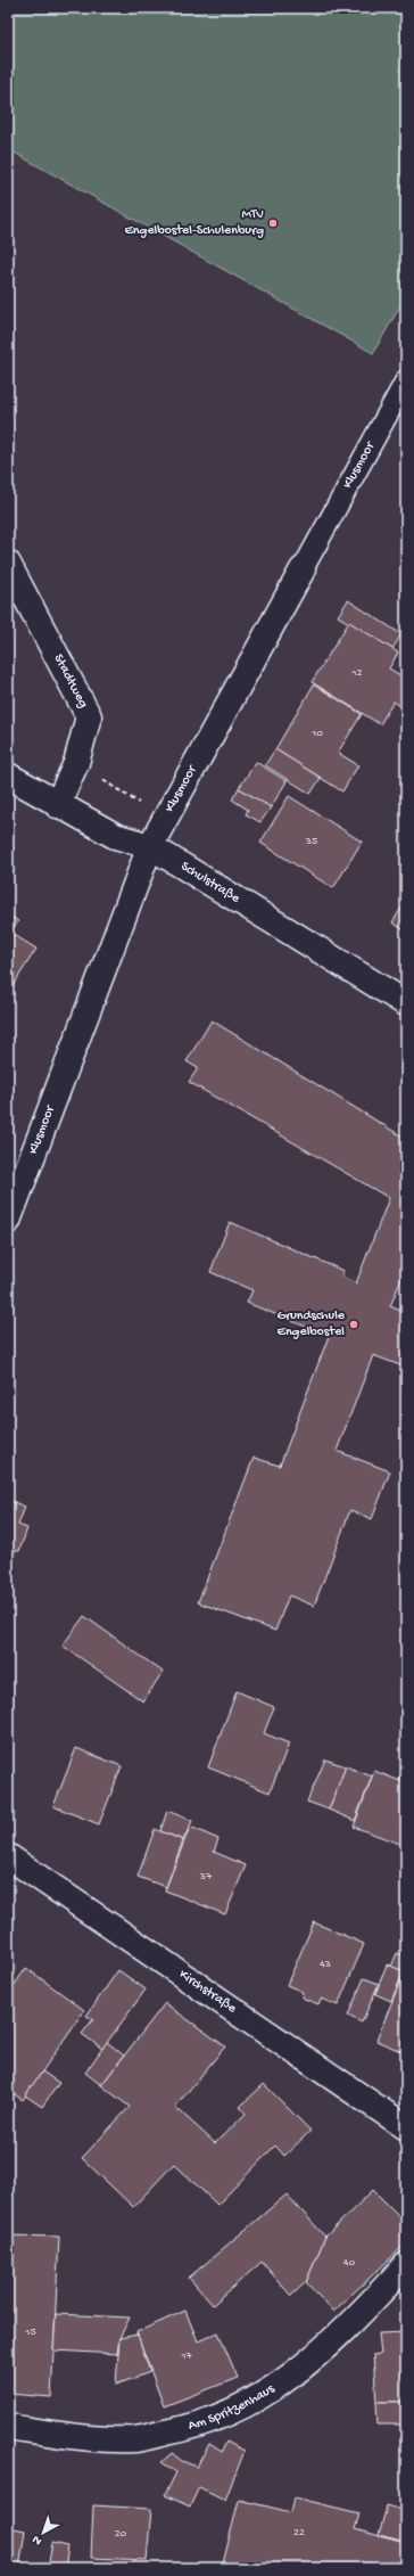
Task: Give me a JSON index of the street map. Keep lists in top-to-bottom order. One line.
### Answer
{"streets":{"street":["Klusmoor","Stadtweg","Schulstraße","Kirchstraße","Am Spritzenhaus"]},"crossings":[["Klusmoor","Schulstraße"],["Stadtweg","Schulstraße"]],"places":["MTV Engelbostel-Schulenburg","Grundschule Engelbostel"],"house_numbers":["12","10","35","37","43","40","15","17","22","20"],"north":"bottom left"}
